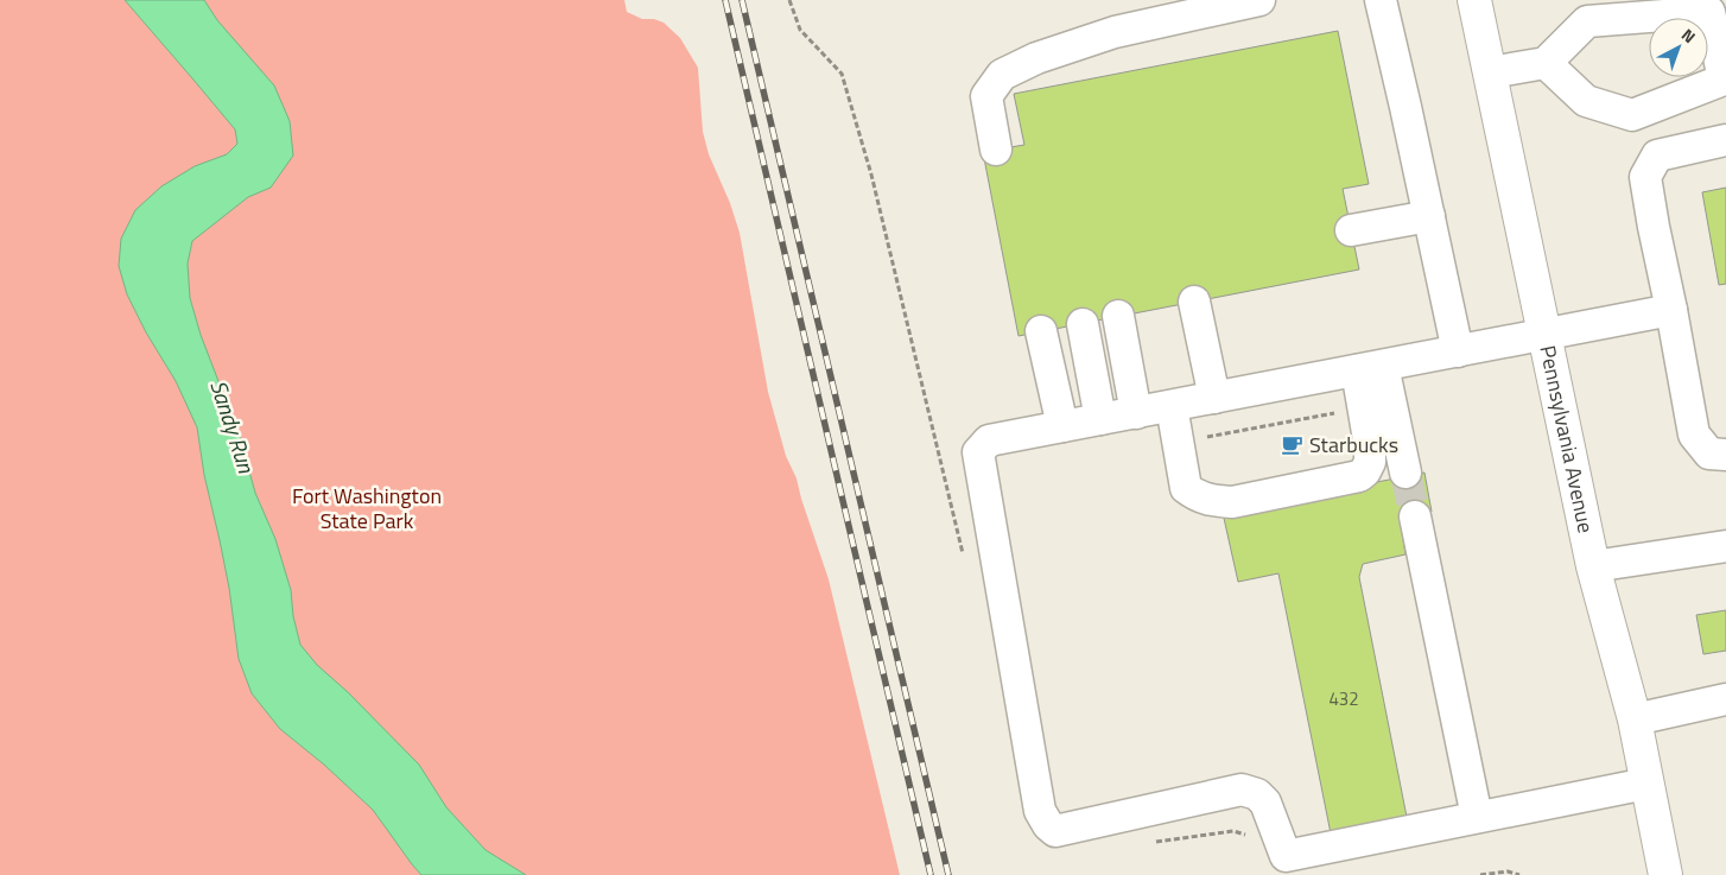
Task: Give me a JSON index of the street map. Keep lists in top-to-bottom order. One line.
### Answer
{"streets":{"main road":["Pennsylvania Avenue"]},"water":["Sandy Run"],"parks":["Fort Washington State Park"],"places":{"cafe":["Starbucks"]},"house_numbers":["432"],"north":"top right"}
